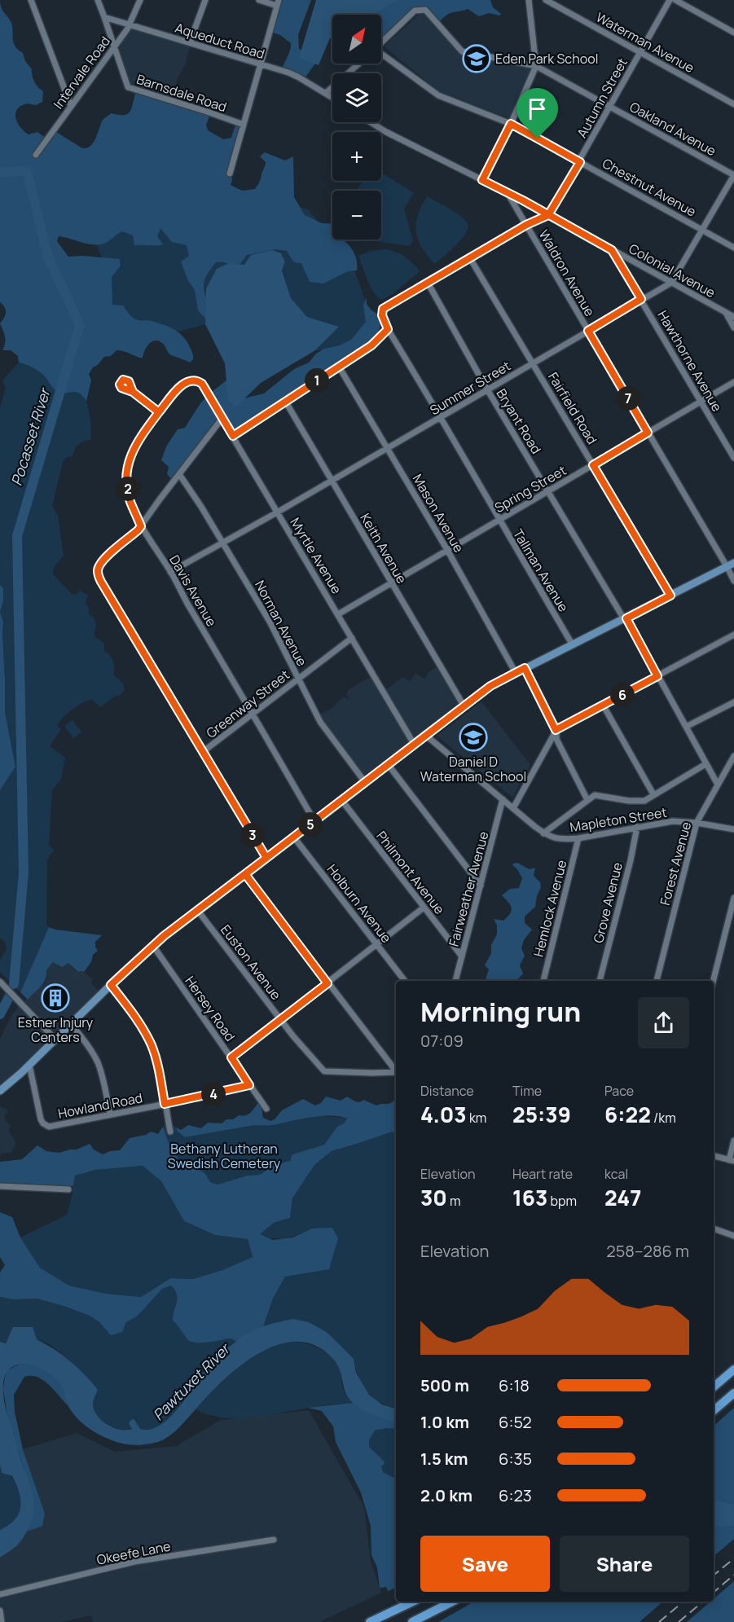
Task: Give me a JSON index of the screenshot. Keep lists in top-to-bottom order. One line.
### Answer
{"streets":{"street":["Aqueduct Road","Waterman Avenue","Intervale Road","Barnsdale Road","Autumn Street","Oakland Avenue","Chestnut Avenue","Colonial Avenue","Waldron Avenue","Hawthorne Avenue","Summer Street","Fairfield Road","Bryant Road","Spring Street","Mason Avenue","Keith Avenue","Myrtle Avenue","Tallman Avenue","Davis Avenue","Norman Avenue","Greenway Street","Mapleton Street","Forest Avenue","Philmont Avenue","Fairweather Avenue","Grove Avenue","Holburn Avenue","Hemlock Avenue","Euston Avenue","Hersey Road","Howland Road","Okeefe Lane"]},"crossings":[["Aqueduct Road","Intervale Road"],["Aqueduct Road","Barnsdale Road"],["Waterman Avenue","Autumn Street"],["Intervale Road","Barnsdale Road"],["Autumn Street","Oakland Avenue"],["Autumn Street","Chestnut Avenue"],["Autumn Street","Colonial Avenue"],["Colonial Avenue","Hawthorne Avenue"],["Colonial Avenue","Summer Street"],["Waldron Avenue","Summer Street"],["Waldron Avenue","Spring Street"],["Hawthorne Avenue","Summer Street"],["Hawthorne Avenue","Spring Street"],["Summer Street","Fairfield Road"],["Summer Street","Bryant Road"],["Summer Street","Mason Avenue"],["Summer Street","Keith Avenue"],["Summer Street","Myrtle Avenue"],["Summer Street","Tallman Avenue"],["Summer Street","Davis Avenue"],["Summer Street","Norman Avenue"],["Fairfield Road","Spring Street"],["Bryant Road","Spring Street"],["Bryant Road","Forest Avenue"],["Spring Street","Mason Avenue"],["Spring Street","Keith Avenue"],["Spring Street","Myrtle Avenue"],["Spring Street","Tallman Avenue"],["Myrtle Avenue","Davis Avenue"],["Myrtle Avenue","Greenway Street"],["Davis Avenue","Greenway Street"],["Norman Avenue","Greenway Street"],["Mapleton Street","Forest Avenue"],["Mapleton Street","Fairweather Avenue"],["Mapleton Street","Grove Avenue"],["Mapleton Street","Hemlock Avenue"],["Philmont Avenue","Fairweather Avenue"],["Hersey Road","Howland Road"]],"water":["Pocasset River","Pawtuxet River"],"parks":["Bethany Lutheran Swedish Cemetery"],"places":{"school or university":["Eden Park School","Daniel D Waterman School"],"building":["Estner Injury Centers"]},"north":"top right","page":{"map_buttons":["+","−"],"pins":["1","7","2","6","5","3","4"],"heading":["Morning run","07:09"],"stats":[["Distance","4.03 km"],["Time","25:39"],["Pace","6:22 /km"],["Elevation","30 m"],["Heart rate","163 bpm"],["kcal","247"]],"chart":["Elevation","258–286 m"],"list":[{"name":"500 m","note":"6:18"},{"name":"1.0 km","note":"6:52"},{"name":"1.5 km","note":"6:35"},{"name":"2.0 km","note":"6:23"}],"buttons":["Save","Share"]}}
